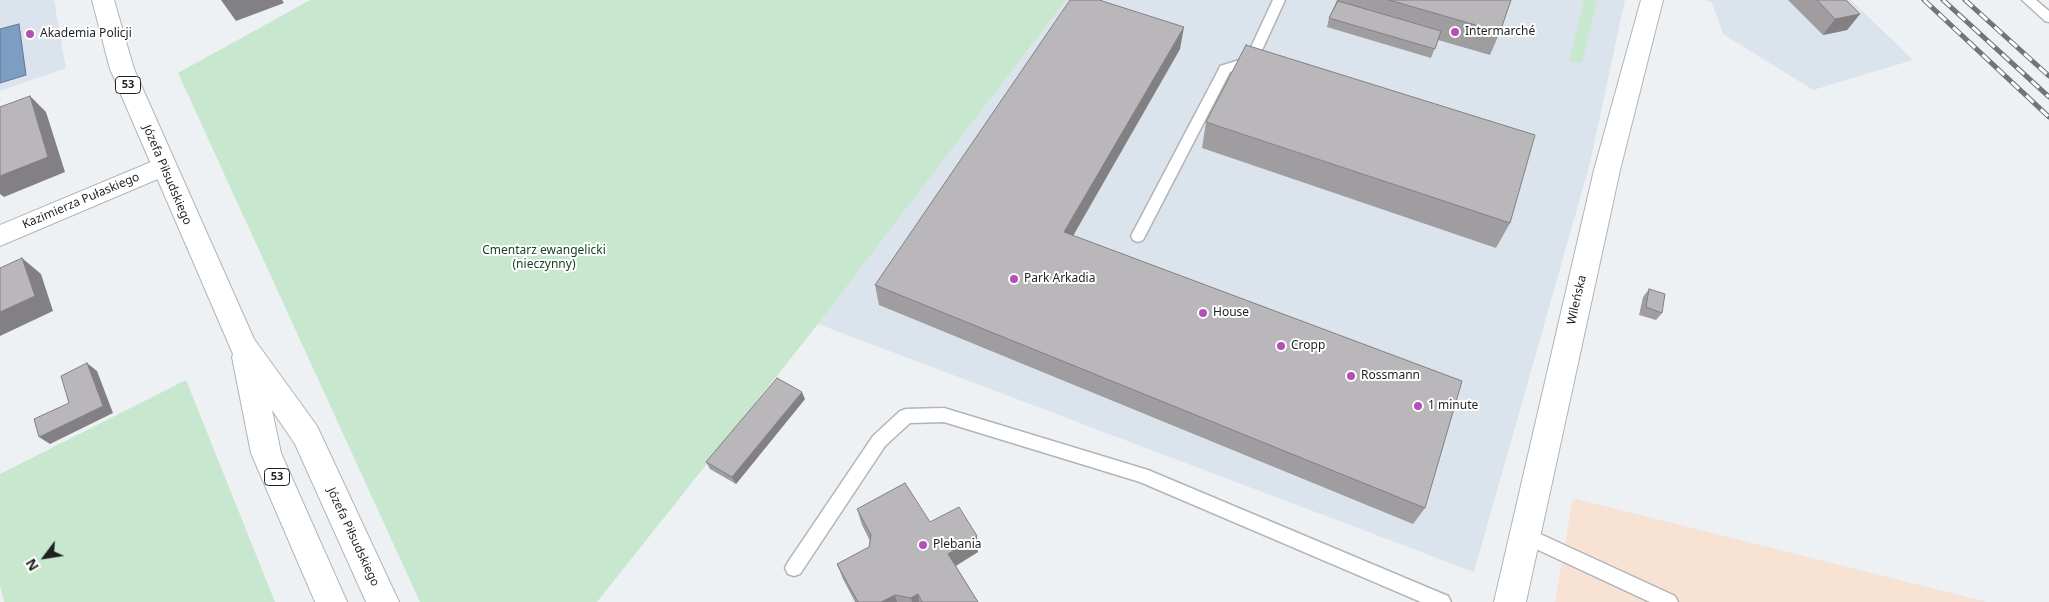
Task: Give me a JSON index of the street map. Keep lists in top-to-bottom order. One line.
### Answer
{"streets":{"main road":["53","Józefa Piłsudskiego","Kazimierza Pułaskiego","Wileńska"]},"crossings":[["Józefa Piłsudskiego","Kazimierza Pułaskiego"]],"parks":["Cmentarz ewangelicki (nieczynny)"],"places":["Intermarché","Akademia Policji","Park Arkadia","House","Cropp","Rossmann","1 minute","Plebania"],"north":"bottom left"}
